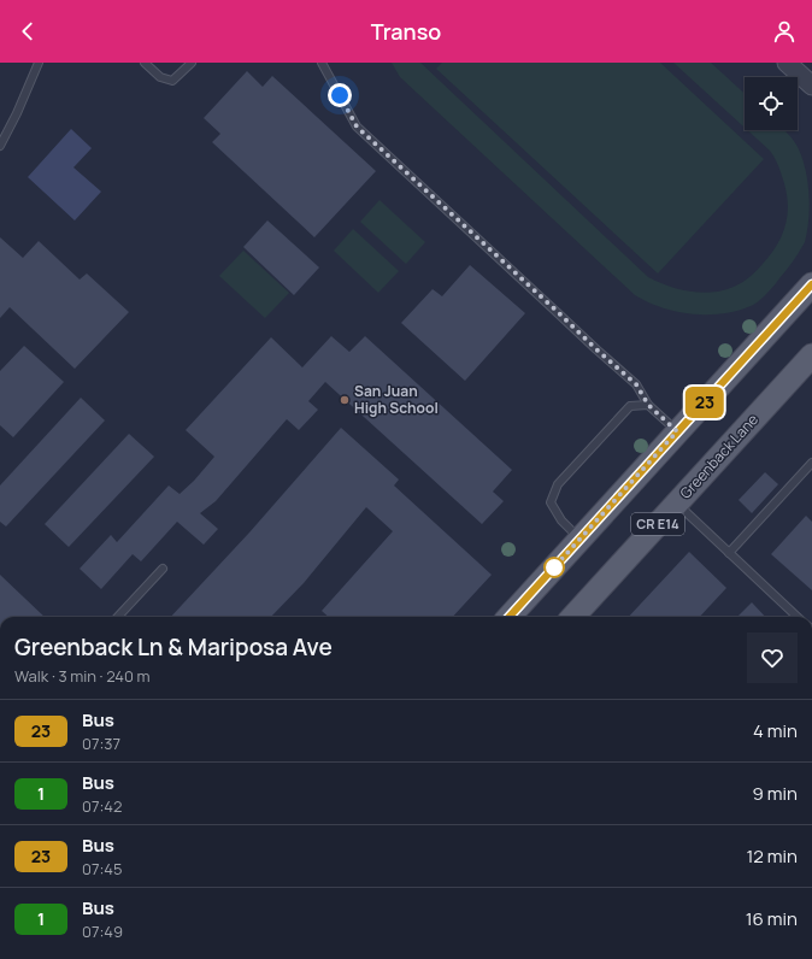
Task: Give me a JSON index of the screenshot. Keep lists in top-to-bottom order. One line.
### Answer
{"streets":{"main road":["Greenback Lane","CR E14"]},"places":["San Juan High School"],"lines":["bus line 23"],"page":{"header":"Transo","on_map":"23","heading":["Greenback Ln & Mariposa Ave","Walk · 3 min · 240 m"],"list":[{"mark":"23","name":"Bus","note":"07:37","value":"4 min"},{"mark":"1","name":"Bus","note":"07:42","value":"9 min"},{"mark":"23","name":"Bus","note":"07:45","value":"12 min"},{"mark":"1","name":"Bus","note":"07:49","value":"16 min"}]}}
